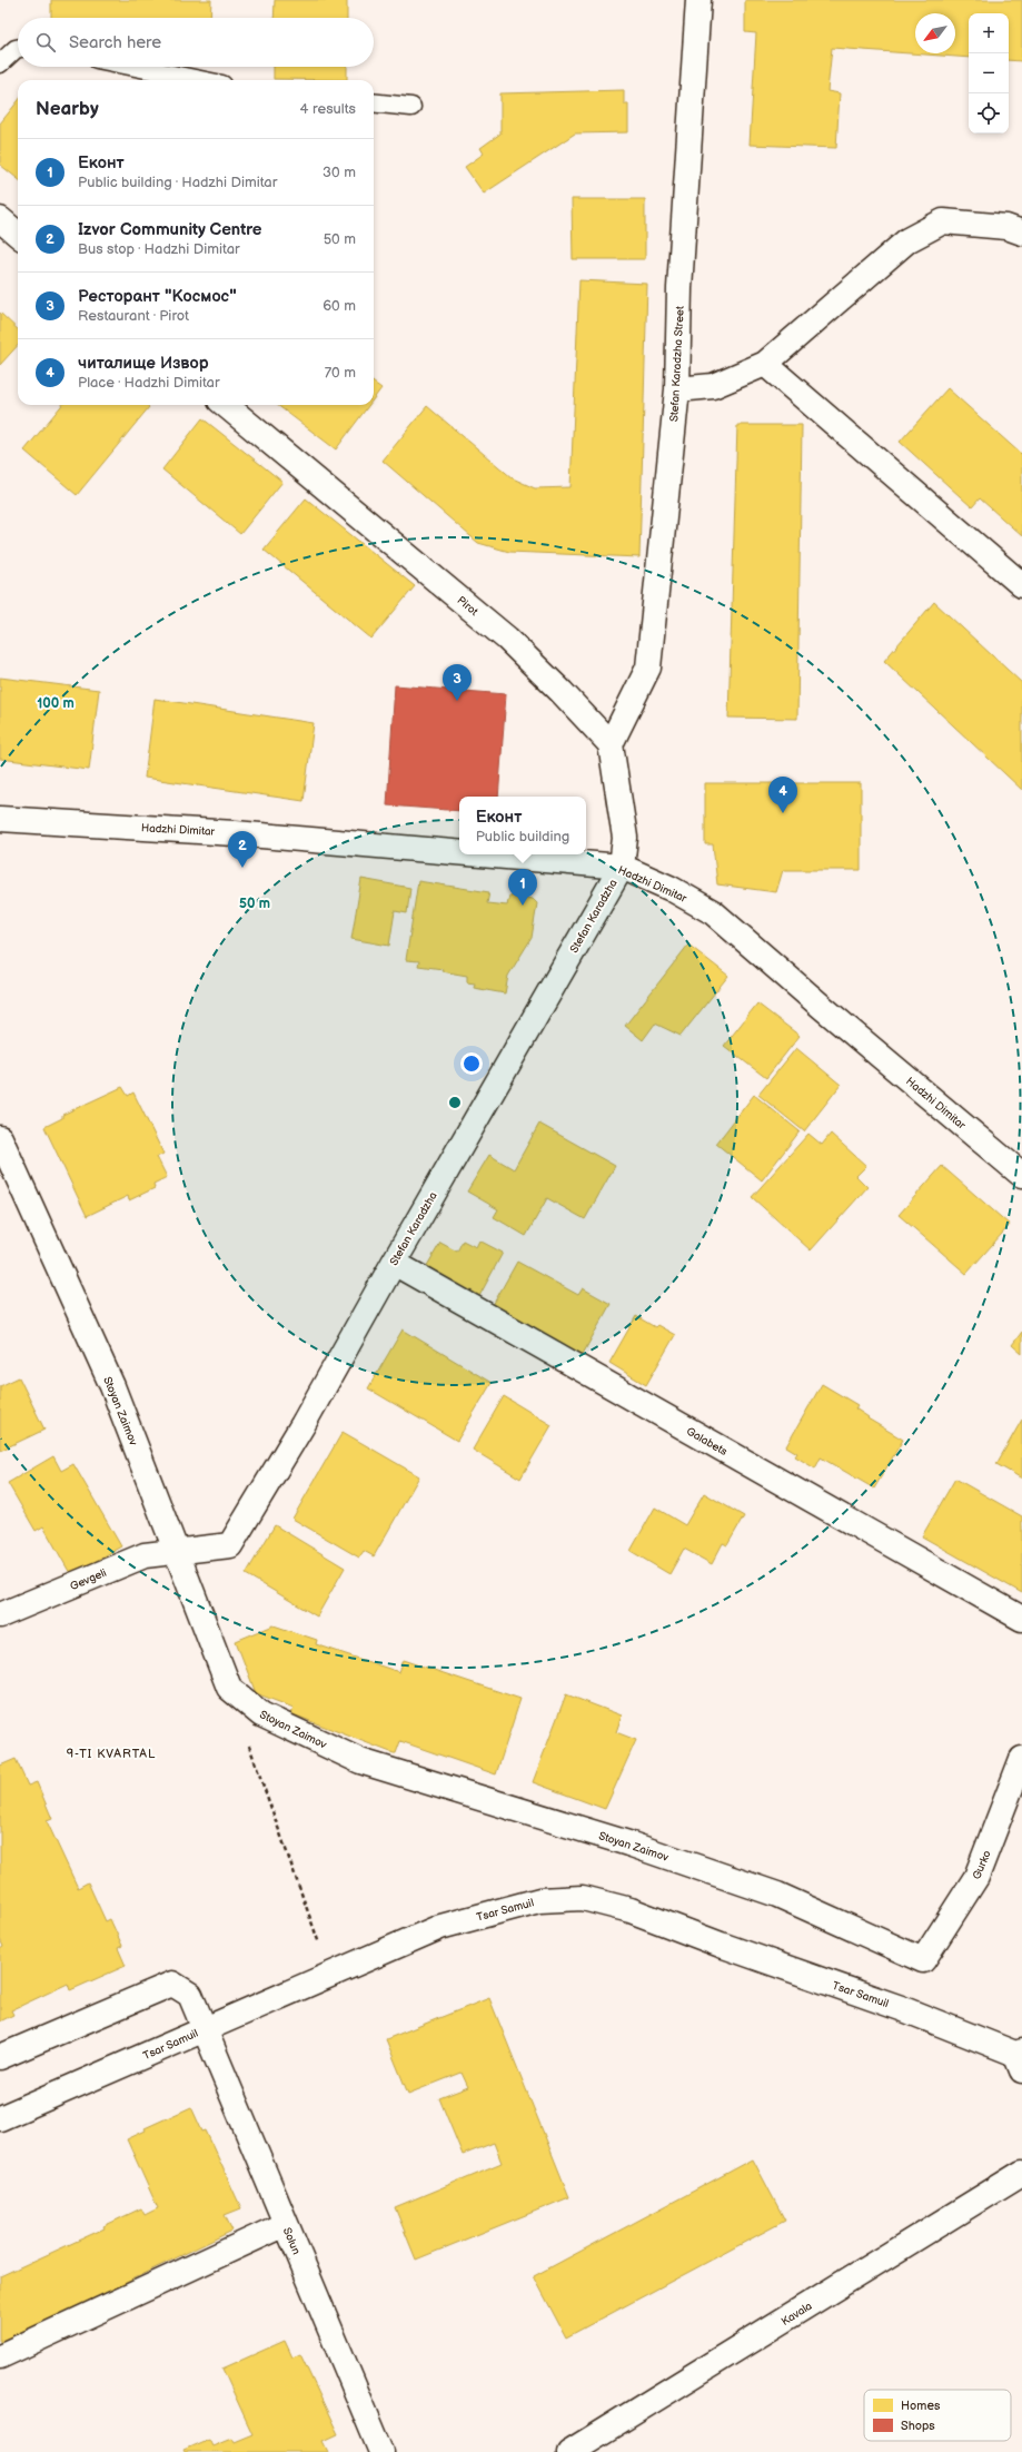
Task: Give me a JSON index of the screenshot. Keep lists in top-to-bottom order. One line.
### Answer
{"streets":{"street":["Stefan Karadzha Street","Pirot","Hadzhi Dimitar","Stefan Karadzha","Stoyan Zaimov","Galabets","Gevgeli","Gurko","Tsar Samuil","Solun","Kavala"]},"crossings":[["Stefan Karadzha Street","Pirot"],["Hadzhi Dimitar","Stefan Karadzha"],["Stefan Karadzha","Stoyan Zaimov"],["Stefan Karadzha","Galabets"],["Stefan Karadzha","Gevgeli"],["Stoyan Zaimov","Gevgeli"],["Stoyan Zaimov","Gurko"],["Tsar Samuil","Solun"]],"districts":["9-TI KVARTAL"],"legend":["Homes","Shops"],"north":"bottom left","page":{"map_buttons":["+","−"],"search":"Search here","heading":["Nearby","4 results"],"list":[{"mark":"1","name":"Еконт","note":"Public building · Hadzhi Dimitar","value":"30 m"},{"mark":"2","name":"Izvor Community Centre","note":"Bus stop · Hadzhi Dimitar","value":"50 m"},{"mark":"3","name":"Ресторант \"Космос\"","note":"Restaurant · Pirot","value":"60 m"},{"mark":"4","name":"читалище Извор","note":"Place · Hadzhi Dimitar","value":"70 m"}],"pins":["3","4","2","1"],"popup":["Еконт","Public building"]},"rings":["100 m","50 m"]}
